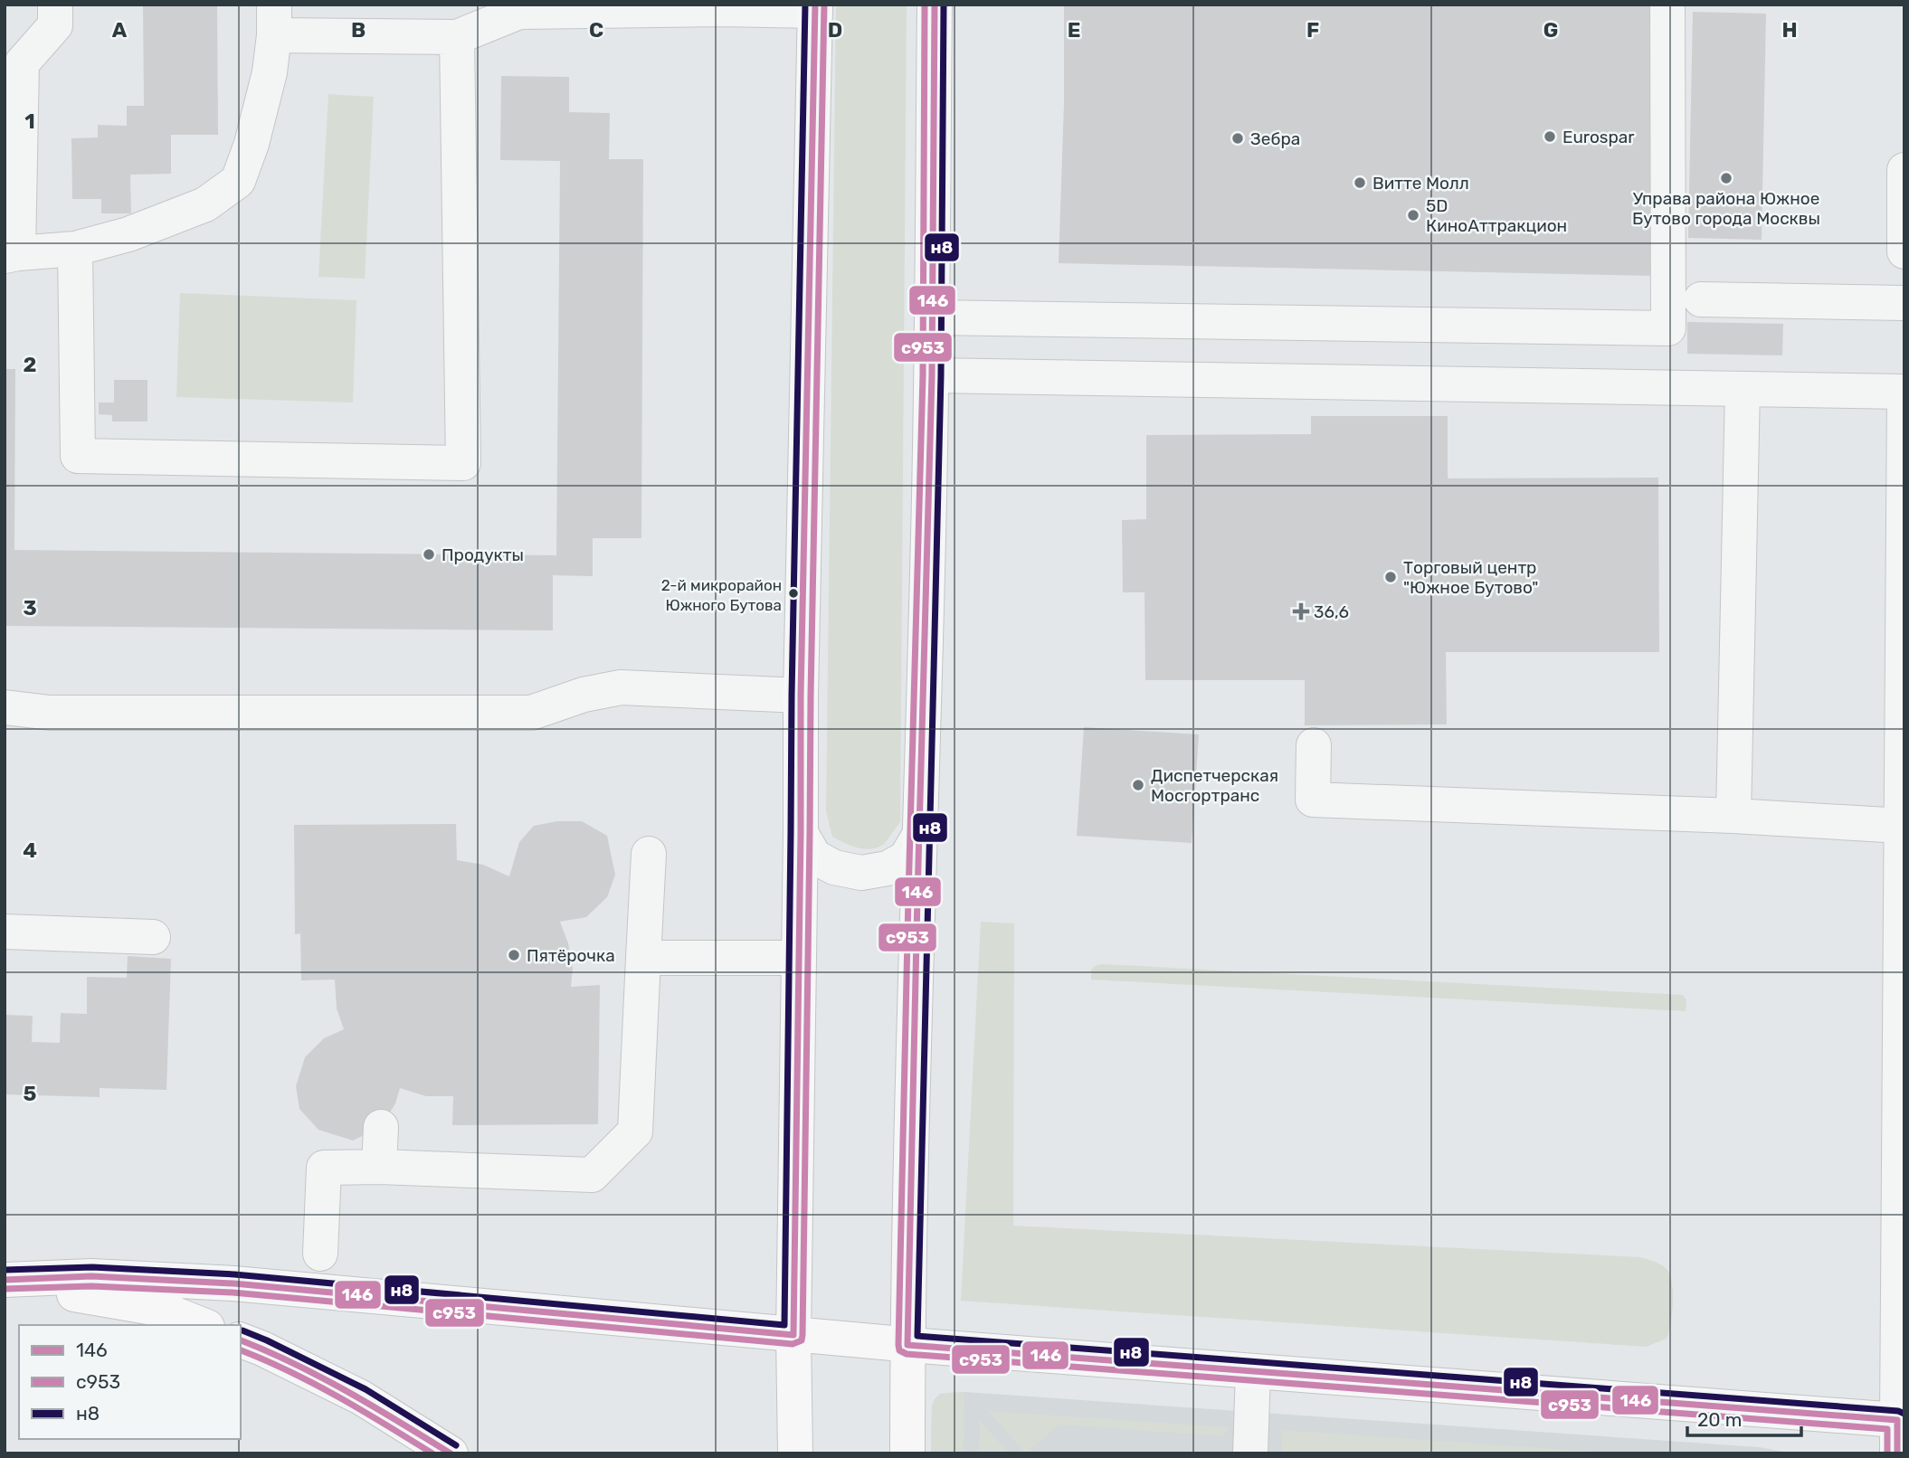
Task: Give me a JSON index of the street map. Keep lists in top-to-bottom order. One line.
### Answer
{"places":{"other":["Eurospar","Зебра","Управа района Южное Бутово города Москвы","Витте Молл","5D КиноАттракцион","Продукты","Торговый центр \"Южное Бутово\"","2-й микрорайон Южного Бутова","Диспетчерская Мосгортранс","Пятёрочка"],"health":["36,6"]},"lines":["transit line 146","transit line с953","transit line н8"],"legend":["146","с953","н8"],"scale_bar":"20 m","grid":{"columns":["A","B","C","D","E","F","G","H"],"rows":["1","2","3","4","5"]}}
